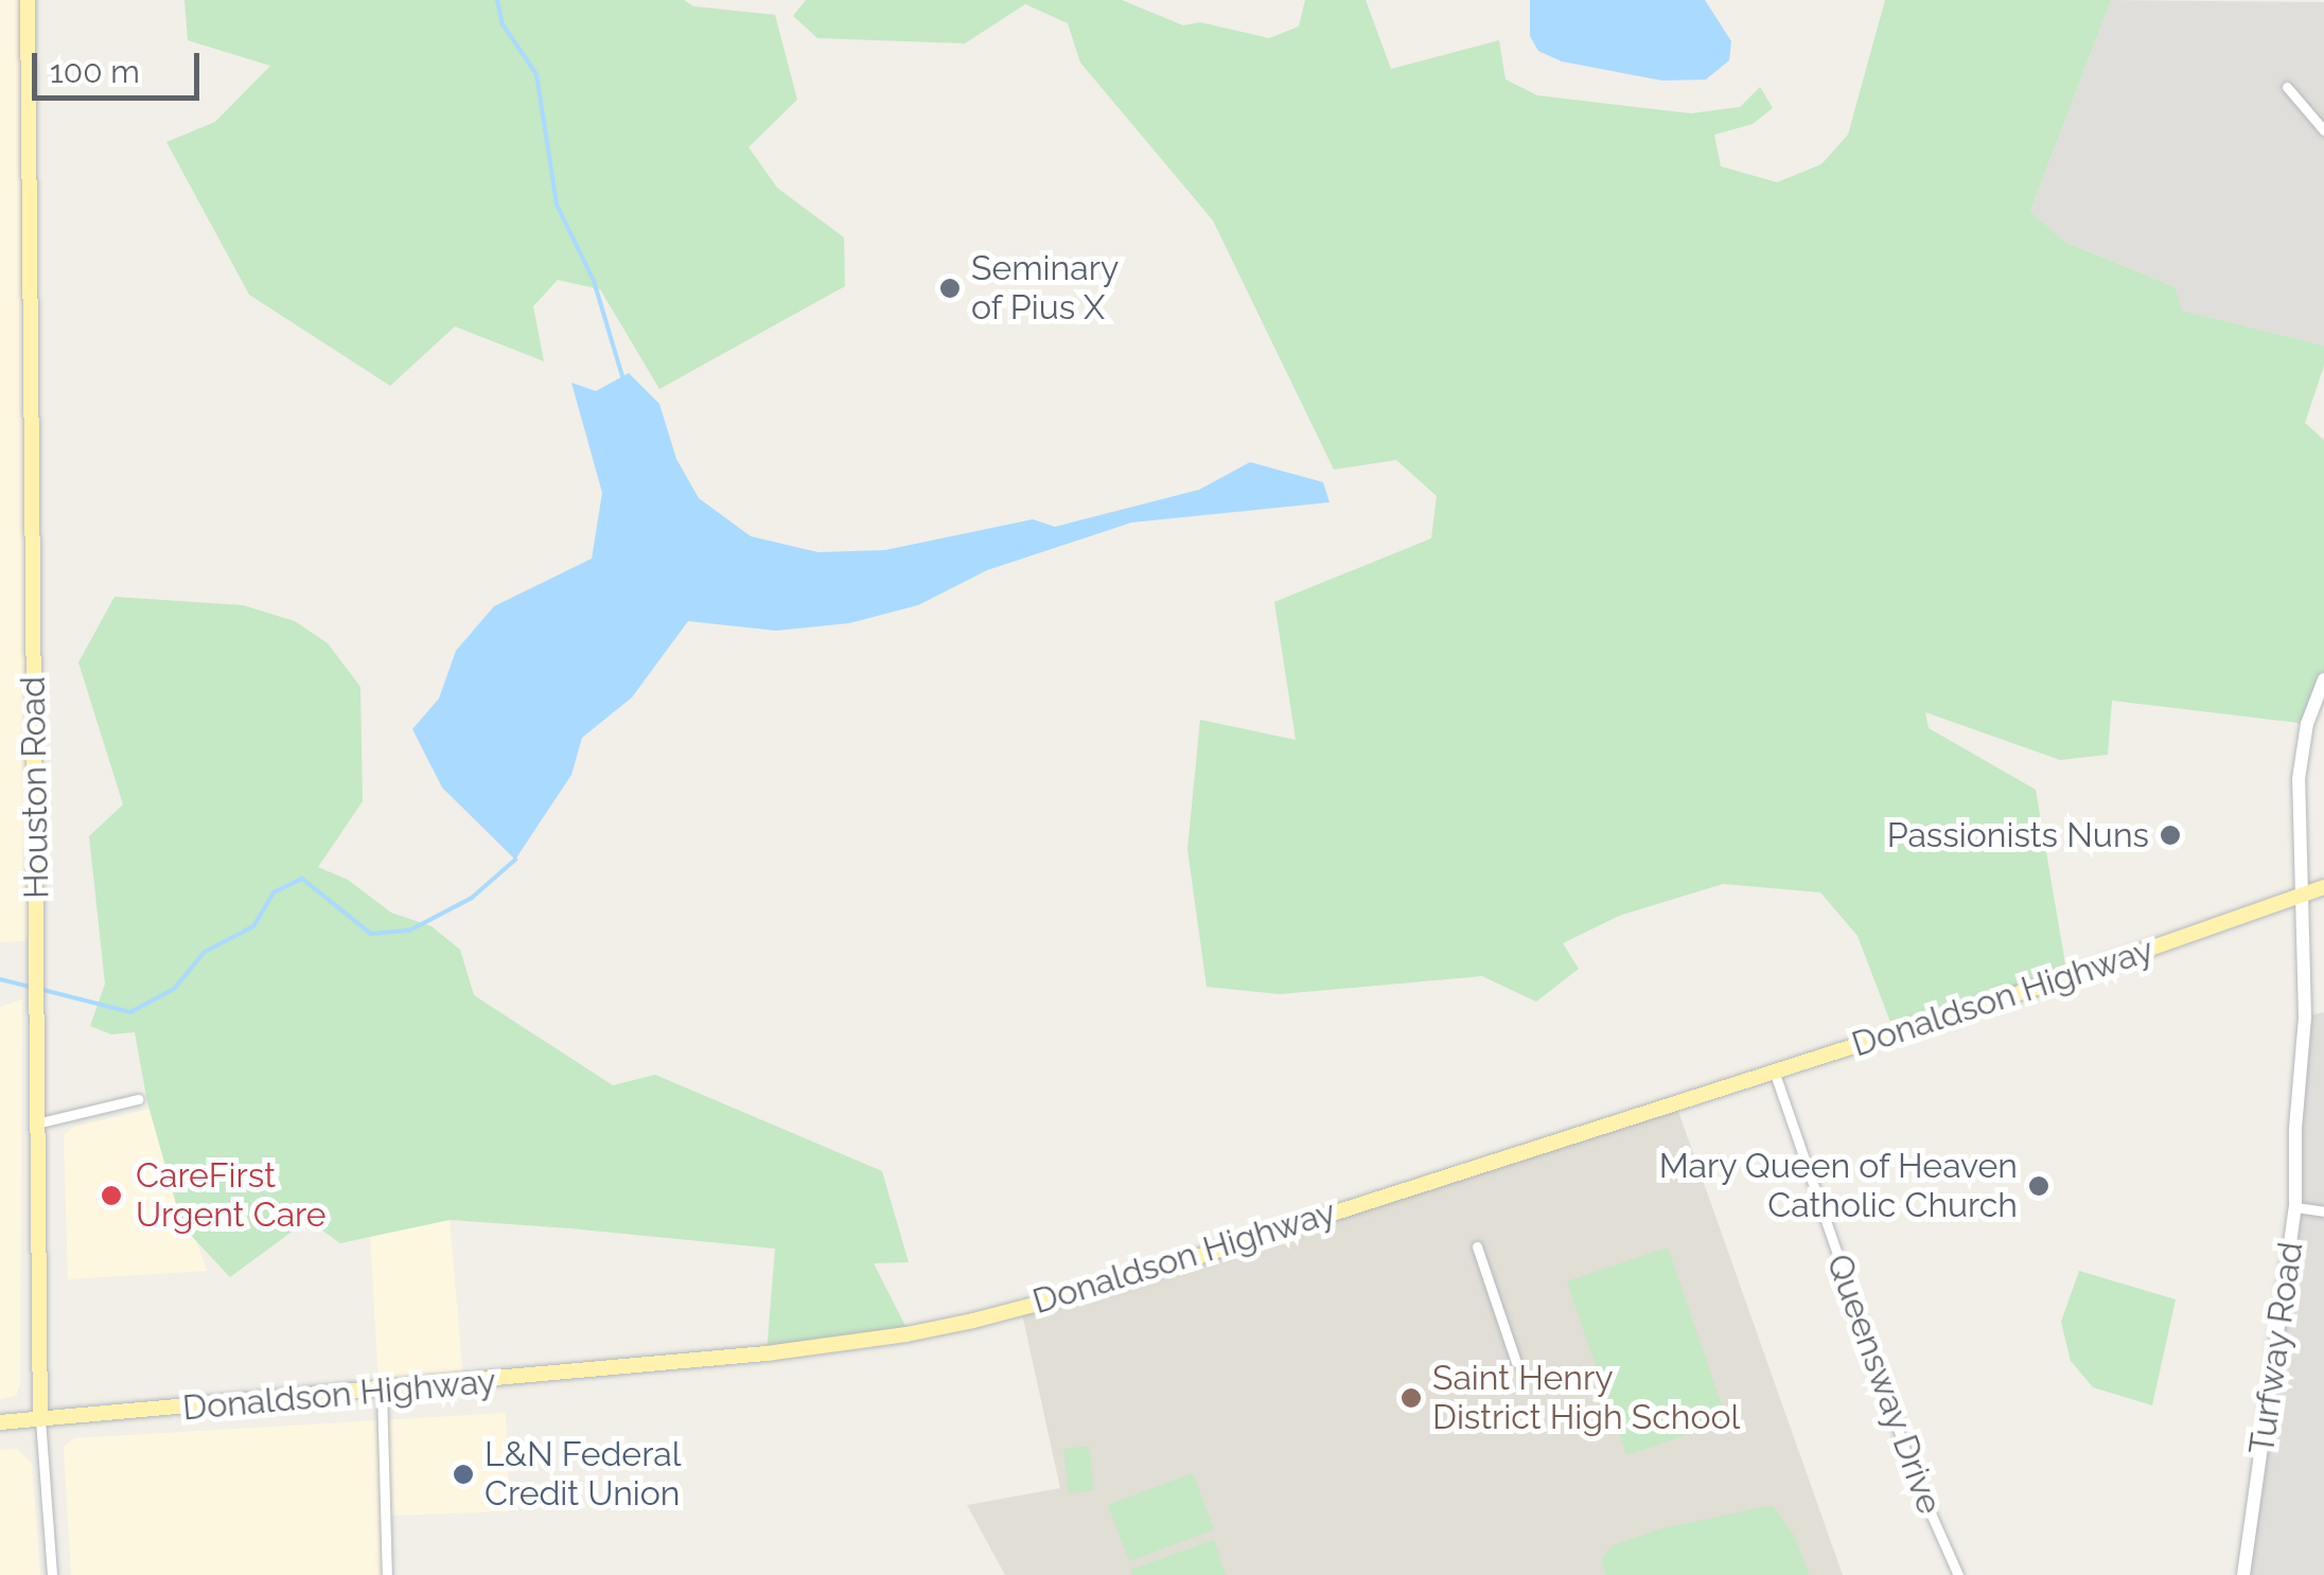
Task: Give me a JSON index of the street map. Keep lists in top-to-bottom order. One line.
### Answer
{"streets":{"main road":["Houston Road","Donaldson Highway","Turfway Road"],"street":["Queensway Drive"]},"crossings":[["Houston Road","Donaldson Highway"],["Donaldson Highway","Turfway Road"],["Donaldson Highway","Queensway Drive"]],"places":["Seminary of Pius X","Passionists Nuns","Mary Queen of Heaven Catholic Church","CareFirst Urgent Care","Saint Henry District High School","L&N Federal Credit Union"],"scale_bar":"100 m"}
